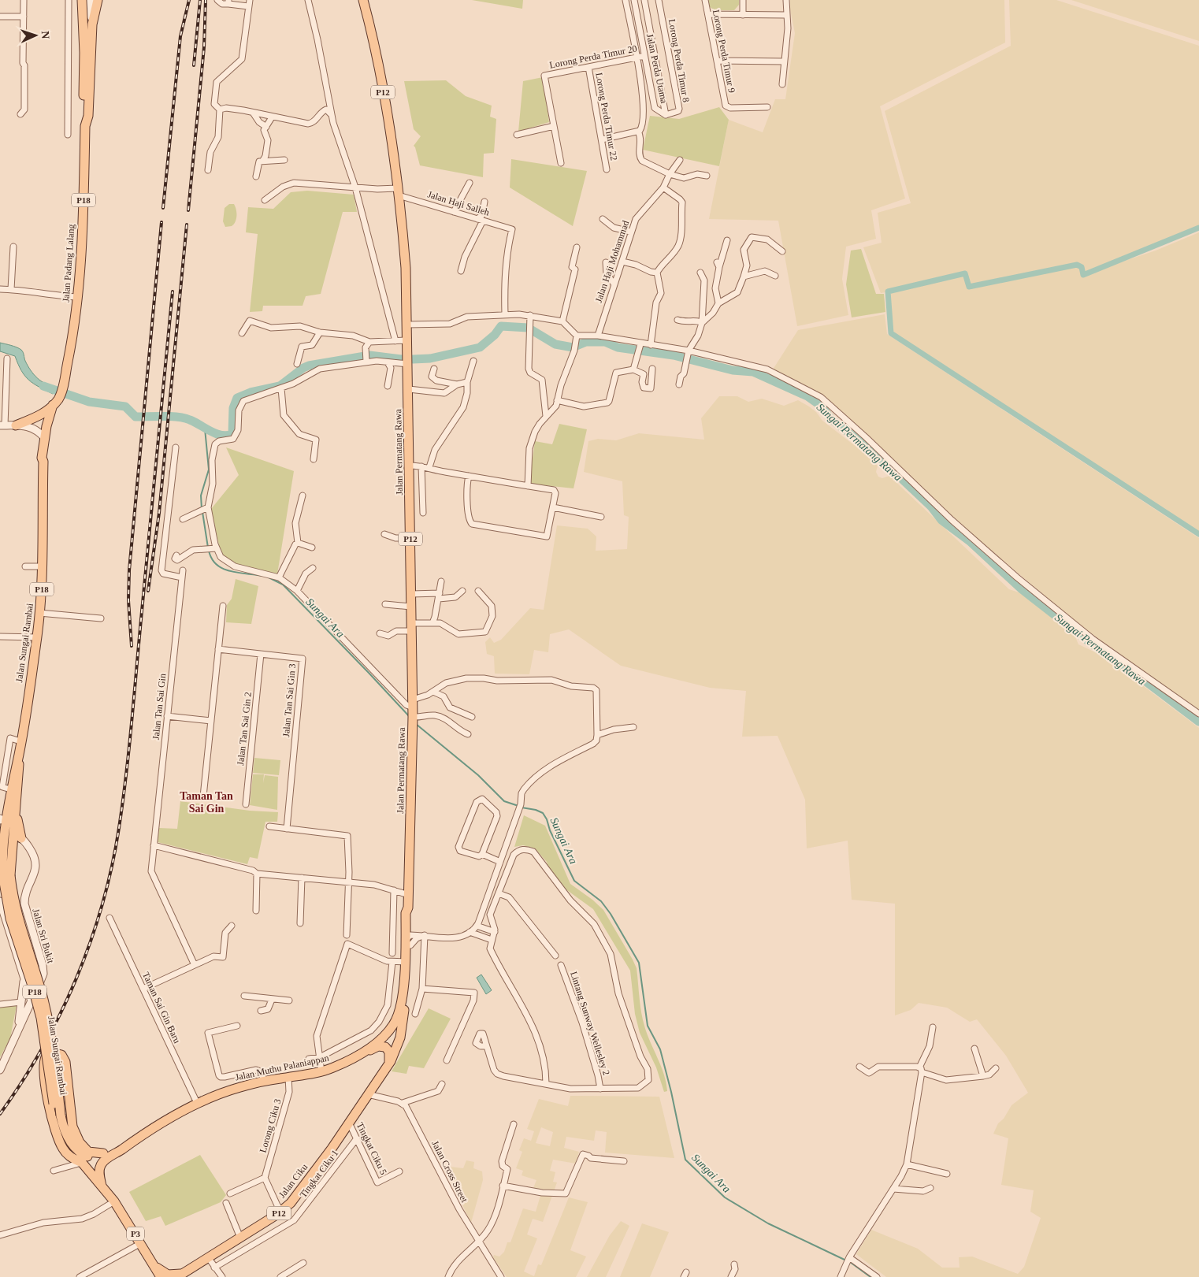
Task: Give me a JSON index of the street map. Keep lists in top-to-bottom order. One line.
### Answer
{"streets":{"main road":["P12","P18","Jalan Padang Lalang","Jalan Permatang Rawa","Jalan Sungai Rambai","Jalan Muthu Palaniappan","Jalan Ciku","P3"],"street":["Lorong Perda Timur 9","Lorong Perda Timur 20","Lorong Perda Timur 8","Jalan Perda Utama","Lorong Perda Timur 22","Jalan Haji Salleh","Jalan Haji Mohammad","Jalan Tan Sai Gin 3","Jalan Tan Sai Gin","Jalan Tan Sai Gin 2","Jalan Sri Bukit","Taman Sai Gin Baru","Lintang Sunway Wellesley 2","Lorong Ciku 3","Tingkat Ciku 5","Jalan Cross Street","Tingkat Ciku 1"]},"crossings":[["Lorong Perda Timur 20","Jalan Perda Utama"],["Lorong Perda Timur 20","Lorong Perda Timur 22"],["Lorong Perda Timur 8","Jalan Perda Utama"],["P18","Jalan Sungai Rambai"],["P18","Jalan Sri Bukit"],["Jalan Haji Salleh","Jalan Permatang Rawa"],["Jalan Padang Lalang","Jalan Sungai Rambai"],["Jalan Permatang Rawa","Jalan Muthu Palaniappan"],["Jalan Permatang Rawa","Jalan Ciku"],["Jalan Sungai Rambai","Jalan Muthu Palaniappan"],["Jalan Sungai Rambai","P3"],["Jalan Tan Sai Gin 3","Jalan Tan Sai Gin 2"],["Taman Sai Gin Baru","Jalan Muthu Palaniappan"],["Jalan Muthu Palaniappan","Lorong Ciku 3"],["Jalan Muthu Palaniappan","P3"],["Tingkat Ciku 5","Tingkat Ciku 1"],["Tingkat Ciku 5","Jalan Ciku"]],"districts":["Taman Tan Sai Gin"],"water":["Sungai Permatang Rawa","Sungai Ara"],"north":"right"}
